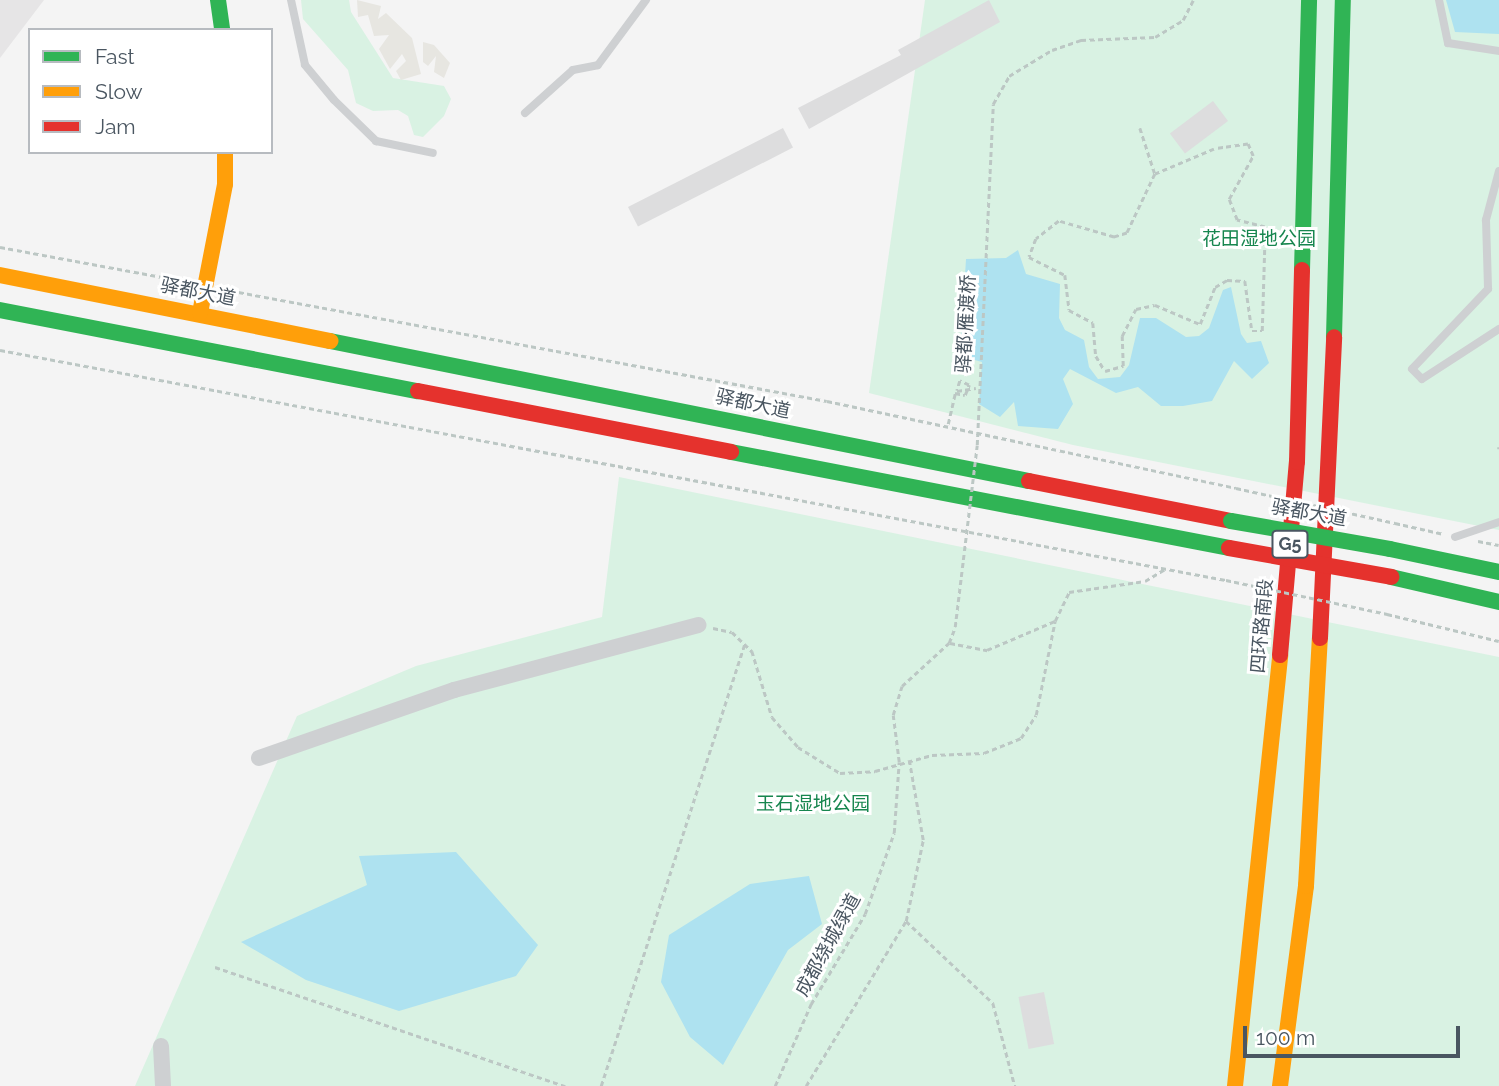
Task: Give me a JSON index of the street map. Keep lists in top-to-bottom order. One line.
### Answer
{"streets":{"main road":["驿都大道","G5","四环路南段"],"path":["驿都·雁渡桥","成都绕城绿道"]},"crossings":[["驿都·雁渡桥","成都绕城绿道"]],"parks":["花田湿地公园","玉石湿地公园"],"legend":["Fast","Slow","Jam"],"scale_bar":"100 m"}
